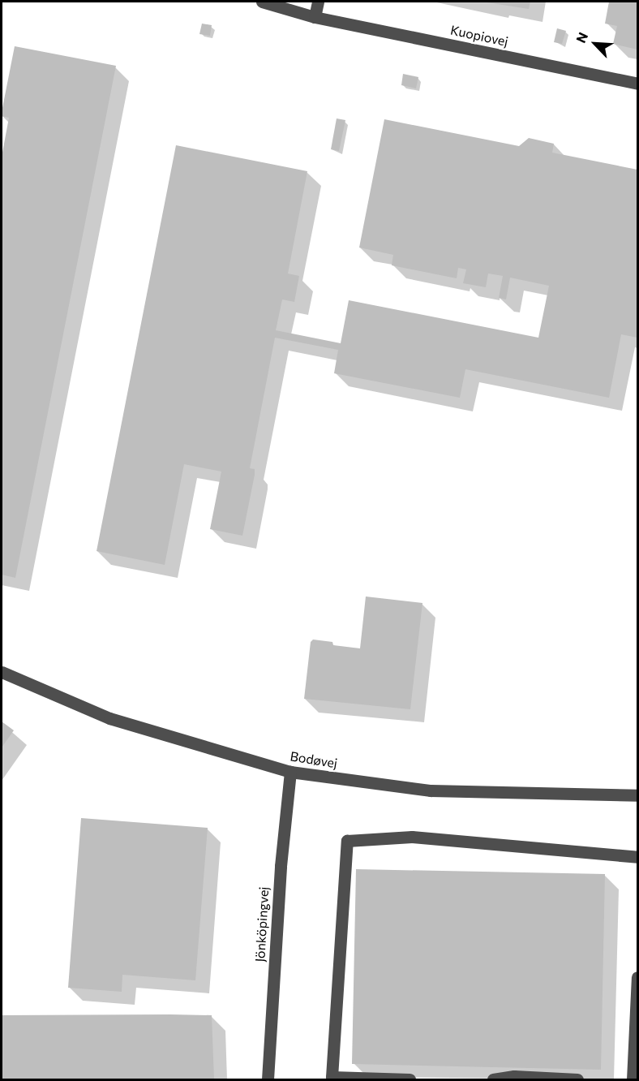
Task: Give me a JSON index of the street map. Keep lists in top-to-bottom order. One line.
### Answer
{"streets":{"street":["Kuopiovej","Bodøvej","Jönköpingvej"]},"crossings":[["Bodøvej","Jönköpingvej"]],"north":"top left"}
